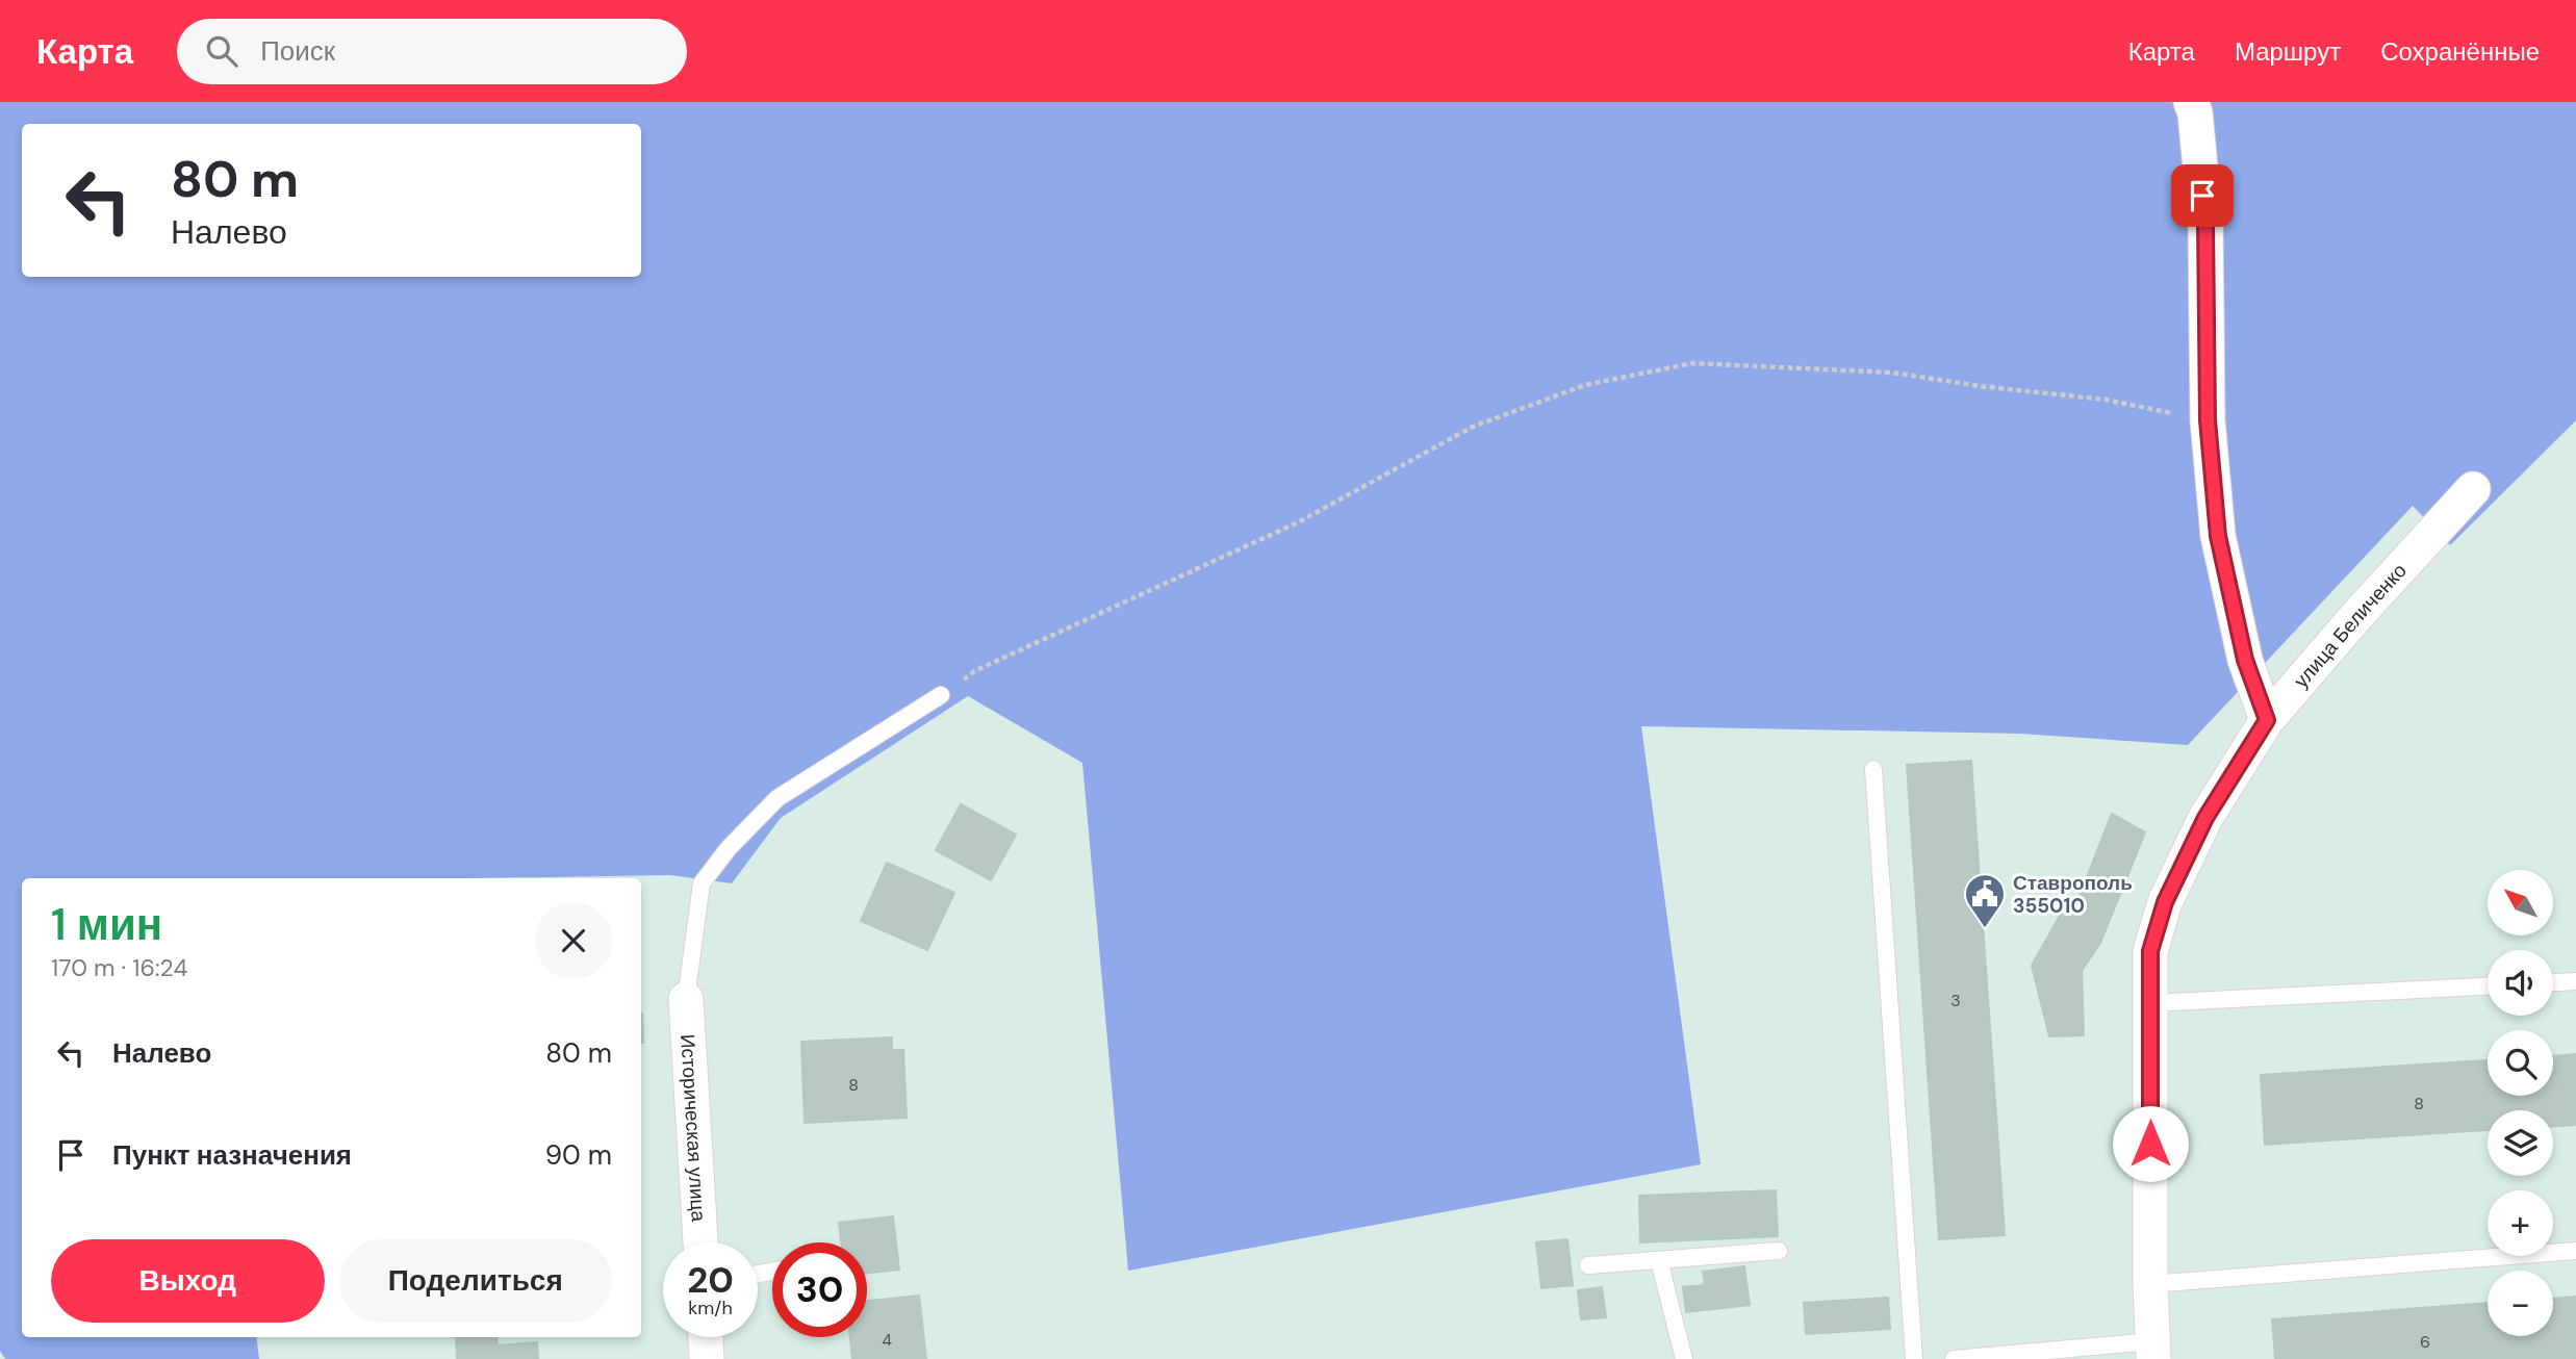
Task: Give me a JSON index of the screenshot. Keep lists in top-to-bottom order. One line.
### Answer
{"streets":{"street":["улица Беличенко","Историческая улица"]},"places":{"public building":["Ставрополь 355010"]},"house_numbers":["3","8","8","4","6"],"north":"top left","page":{"header":"Карта","search":"Поиск","nav":["Карта","Маршрут","Сохранённые"],"turn":["80 m","Налево"],"map_buttons":["+","−"],"heading":["1 мин","170 m · 16:24"],"list":[{"name":"Налево","value":"80 m"},{"name":"Пункт назначения","value":"90 m"}],"buttons":["Выход","Поделиться"],"speed":"20 km/h","limit":"30"}}
